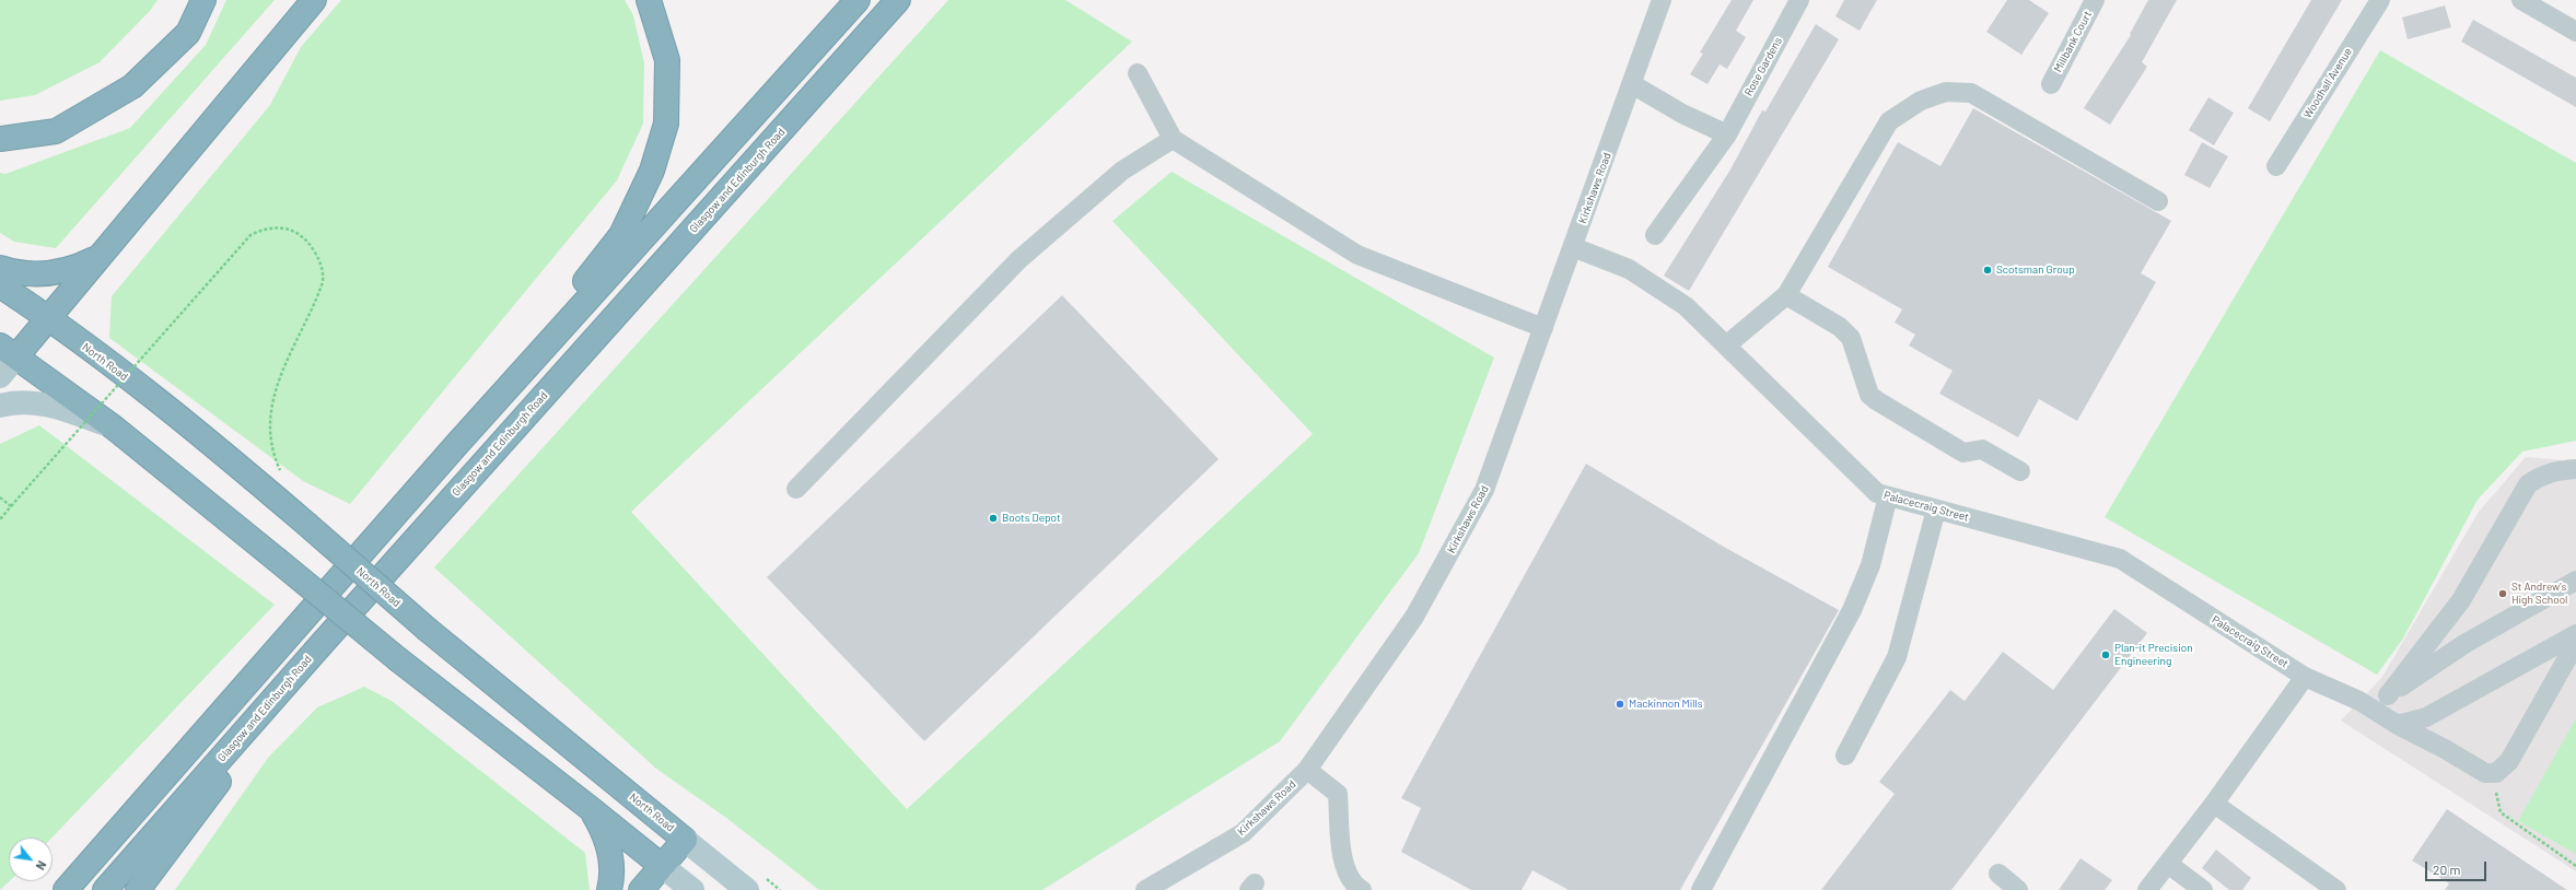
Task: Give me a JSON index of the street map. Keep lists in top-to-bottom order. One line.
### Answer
{"streets":{"highway":["Glasgow and Edinburgh Road","North Road"],"street":["Millbank Court","Rose Gardens","Woodhall Avenue","Kirkshaws Road","Palacecraig Street"]},"crossings":[["Kirkshaws Road","Palacecraig Street"]],"places":["Scotsman Group","Boots Depot","St Andrew's High School","Plan-it Precision Engineering","Mackinnon Mills"],"scale_bar":"20 m","north":"bottom right"}
